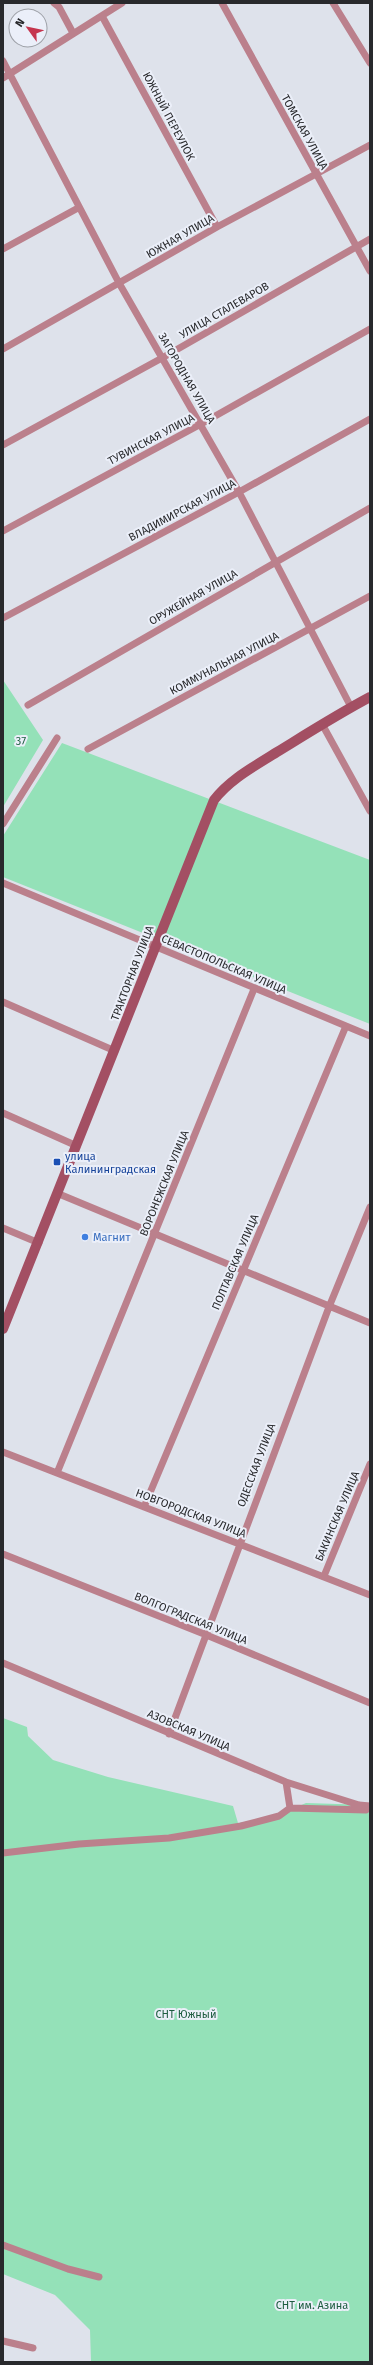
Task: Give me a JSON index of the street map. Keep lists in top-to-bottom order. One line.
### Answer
{"streets":{"street":["ЮЖНЫЙ ПЕРЕУЛОК","ТОМСКАЯ УЛИЦА","ЮЖНАЯ УЛИЦА","УЛИЦА СТАЛЕВАРОВ","ЗАГОРОДНАЯ УЛИЦА","ТУВИНСКАЯ УЛИЦА","ВЛАДИМИРСКАЯ УЛИЦА","ОРУЖЕЙНАЯ УЛИЦА","КОММУНАЛЬНАЯ УЛИЦА","СЕВАСТОПОЛЬСКАЯ УЛИЦА","ТРАКТОРНАЯ УЛИЦА","ВОРОНЕЖСКАЯ УЛИЦА","ПОЛТАВСКАЯ УЛИЦА","ОДЕССКАЯ УЛИЦА","НОВГОРОДСКАЯ УЛИЦА","БАКИНСКАЯ УЛИЦА","ВОЛГОГРАДСКАЯ УЛИЦА","АЗОВСКАЯ УЛИЦА"]},"crossings":[["ЮЖНЫЙ ПЕРЕУЛОК","ЮЖНАЯ УЛИЦА"],["ТОМСКАЯ УЛИЦА","ЮЖНАЯ УЛИЦА"],["ТОМСКАЯ УЛИЦА","УЛИЦА СТАЛЕВАРОВ"],["ЮЖНАЯ УЛИЦА","ЗАГОРОДНАЯ УЛИЦА"],["УЛИЦА СТАЛЕВАРОВ","ЗАГОРОДНАЯ УЛИЦА"],["ЗАГОРОДНАЯ УЛИЦА","ТУВИНСКАЯ УЛИЦА"],["ЗАГОРОДНАЯ УЛИЦА","ВЛАДИМИРСКАЯ УЛИЦА"],["ЗАГОРОДНАЯ УЛИЦА","ОРУЖЕЙНАЯ УЛИЦА"],["ЗАГОРОДНАЯ УЛИЦА","КОММУНАЛЬНАЯ УЛИЦА"],["ЗАГОРОДНАЯ УЛИЦА","ТРАКТОРНАЯ УЛИЦА"],["СЕВАСТОПОЛЬСКАЯ УЛИЦА","ТРАКТОРНАЯ УЛИЦА"],["СЕВАСТОПОЛЬСКАЯ УЛИЦА","ВОРОНЕЖСКАЯ УЛИЦА"],["СЕВАСТОПОЛЬСКАЯ УЛИЦА","ПОЛТАВСКАЯ УЛИЦА"],["ВОРОНЕЖСКАЯ УЛИЦА","НОВГОРОДСКАЯ УЛИЦА"],["ПОЛТАВСКАЯ УЛИЦА","НОВГОРОДСКАЯ УЛИЦА"],["ОДЕССКАЯ УЛИЦА","НОВГОРОДСКАЯ УЛИЦА"],["ОДЕССКАЯ УЛИЦА","ВОЛГОГРАДСКАЯ УЛИЦА"],["ОДЕССКАЯ УЛИЦА","АЗОВСКАЯ УЛИЦА"],["НОВГОРОДСКАЯ УЛИЦА","БАКИНСКАЯ УЛИЦА"]],"parks":["37","СНТ Южный","СНТ им. Азина"],"places":{"transit":["улица Калининградская"],"other":["Магнит"]},"north":"top left"}
